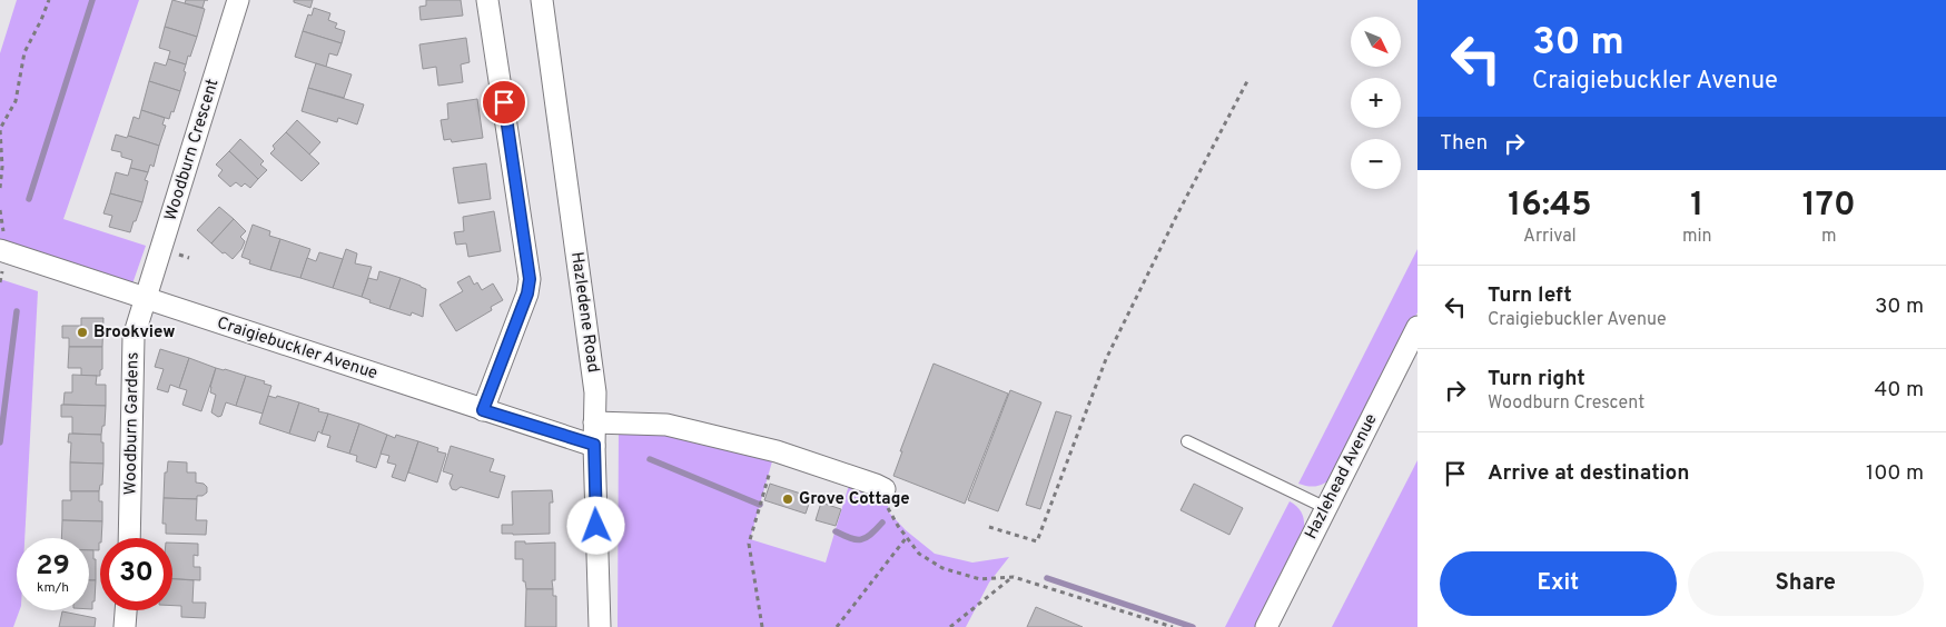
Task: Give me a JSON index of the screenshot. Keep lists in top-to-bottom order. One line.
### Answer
{"streets":{"street":["Woodburn Crescent","Hazledene Road","Craigiebuckler Avenue","Woodburn Gardens","Hazlehead Avenue"]},"crossings":[["Woodburn Crescent","Craigiebuckler Avenue"],["Woodburn Crescent","Woodburn Gardens"],["Hazledene Road","Craigiebuckler Avenue"],["Craigiebuckler Avenue","Woodburn Gardens"]],"places":["Brookview","Grove Cottage"],"north":"bottom right","page":{"turn":["30 m","Craigiebuckler Avenue"],"map_buttons":["+","−"],"then":"Then","eta":["16:45","Arrival","1","min","170","m"],"list":[{"name":"Turn left","note":"Craigiebuckler Avenue","value":"30 m"},{"name":"Turn right","note":"Woodburn Crescent","value":"40 m"},{"name":"Arrive at destination","value":"100 m"}],"speed":"29 km/h","limit":"30","buttons":["Exit","Share"]}}
